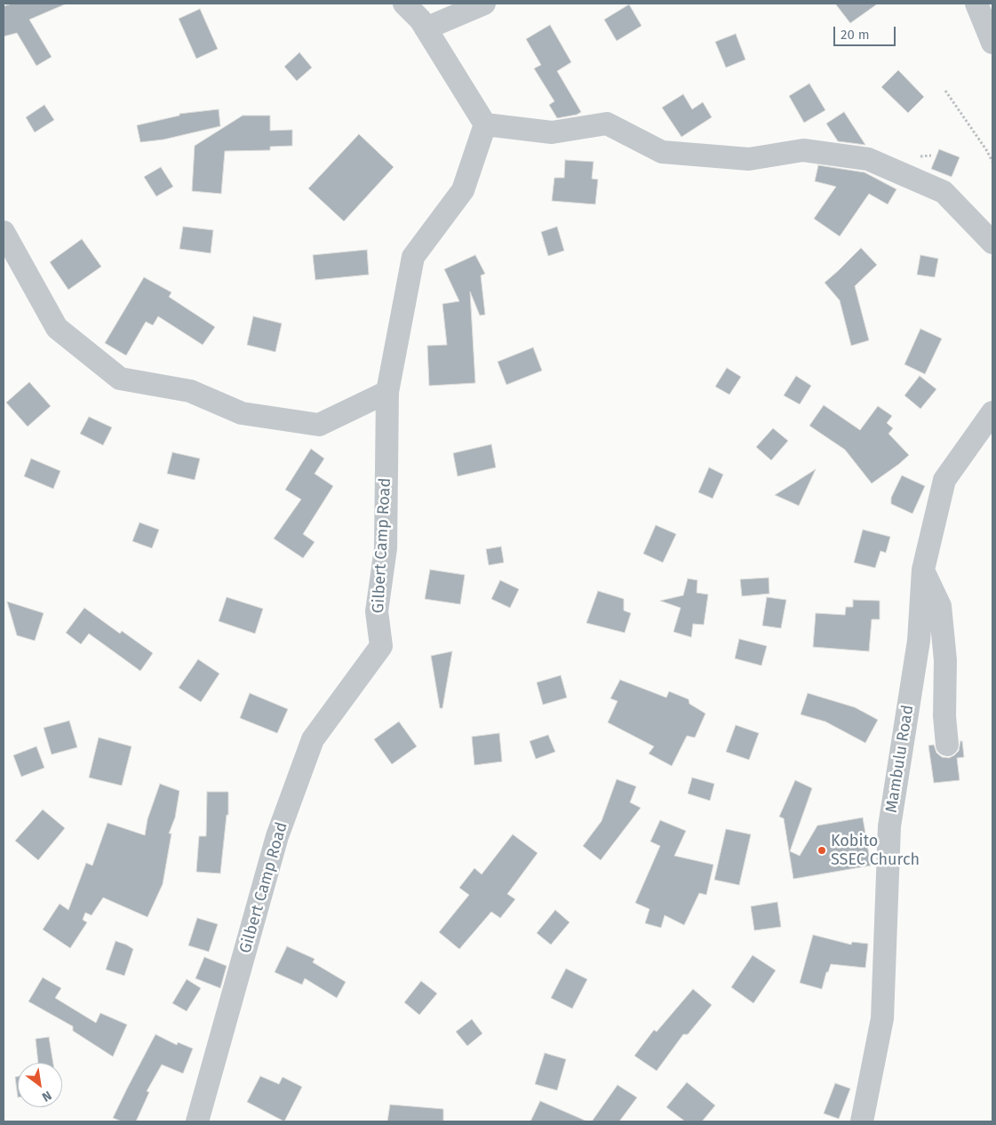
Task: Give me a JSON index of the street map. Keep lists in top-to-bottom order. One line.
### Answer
{"streets":{"street":["Gilbert Camp Road","Mambulu Road"]},"places":["Kobito SSEC Church"],"scale_bar":"20 m","north":"bottom right"}
